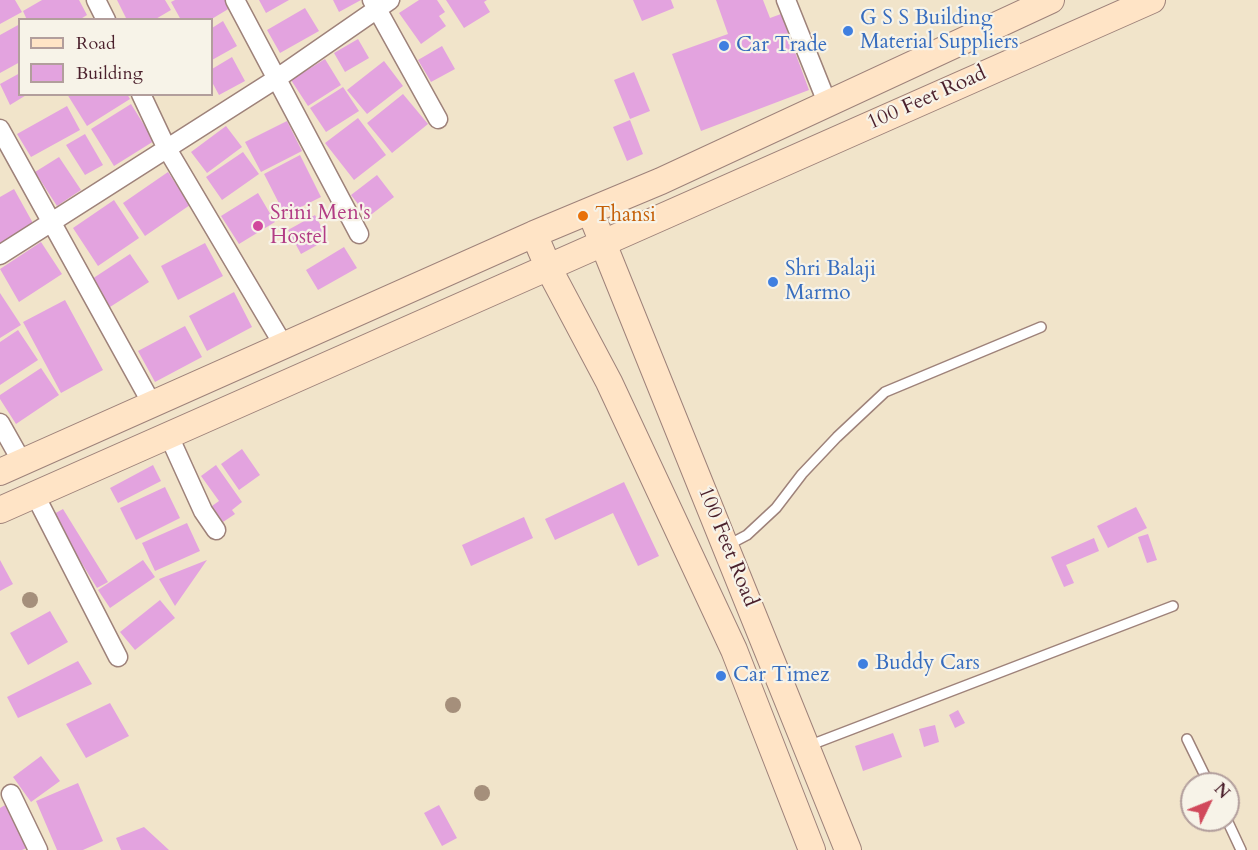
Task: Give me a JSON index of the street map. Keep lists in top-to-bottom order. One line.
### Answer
{"streets":{"main road":["100 Feet Road"]},"places":["G S S Building Material Suppliers","Car Trade","Thansi","Srini Men's Hostel","Shri Balaji Marmo","Buddy Cars","Car Timez"],"legend":["Road","Building"],"north":"top right"}
